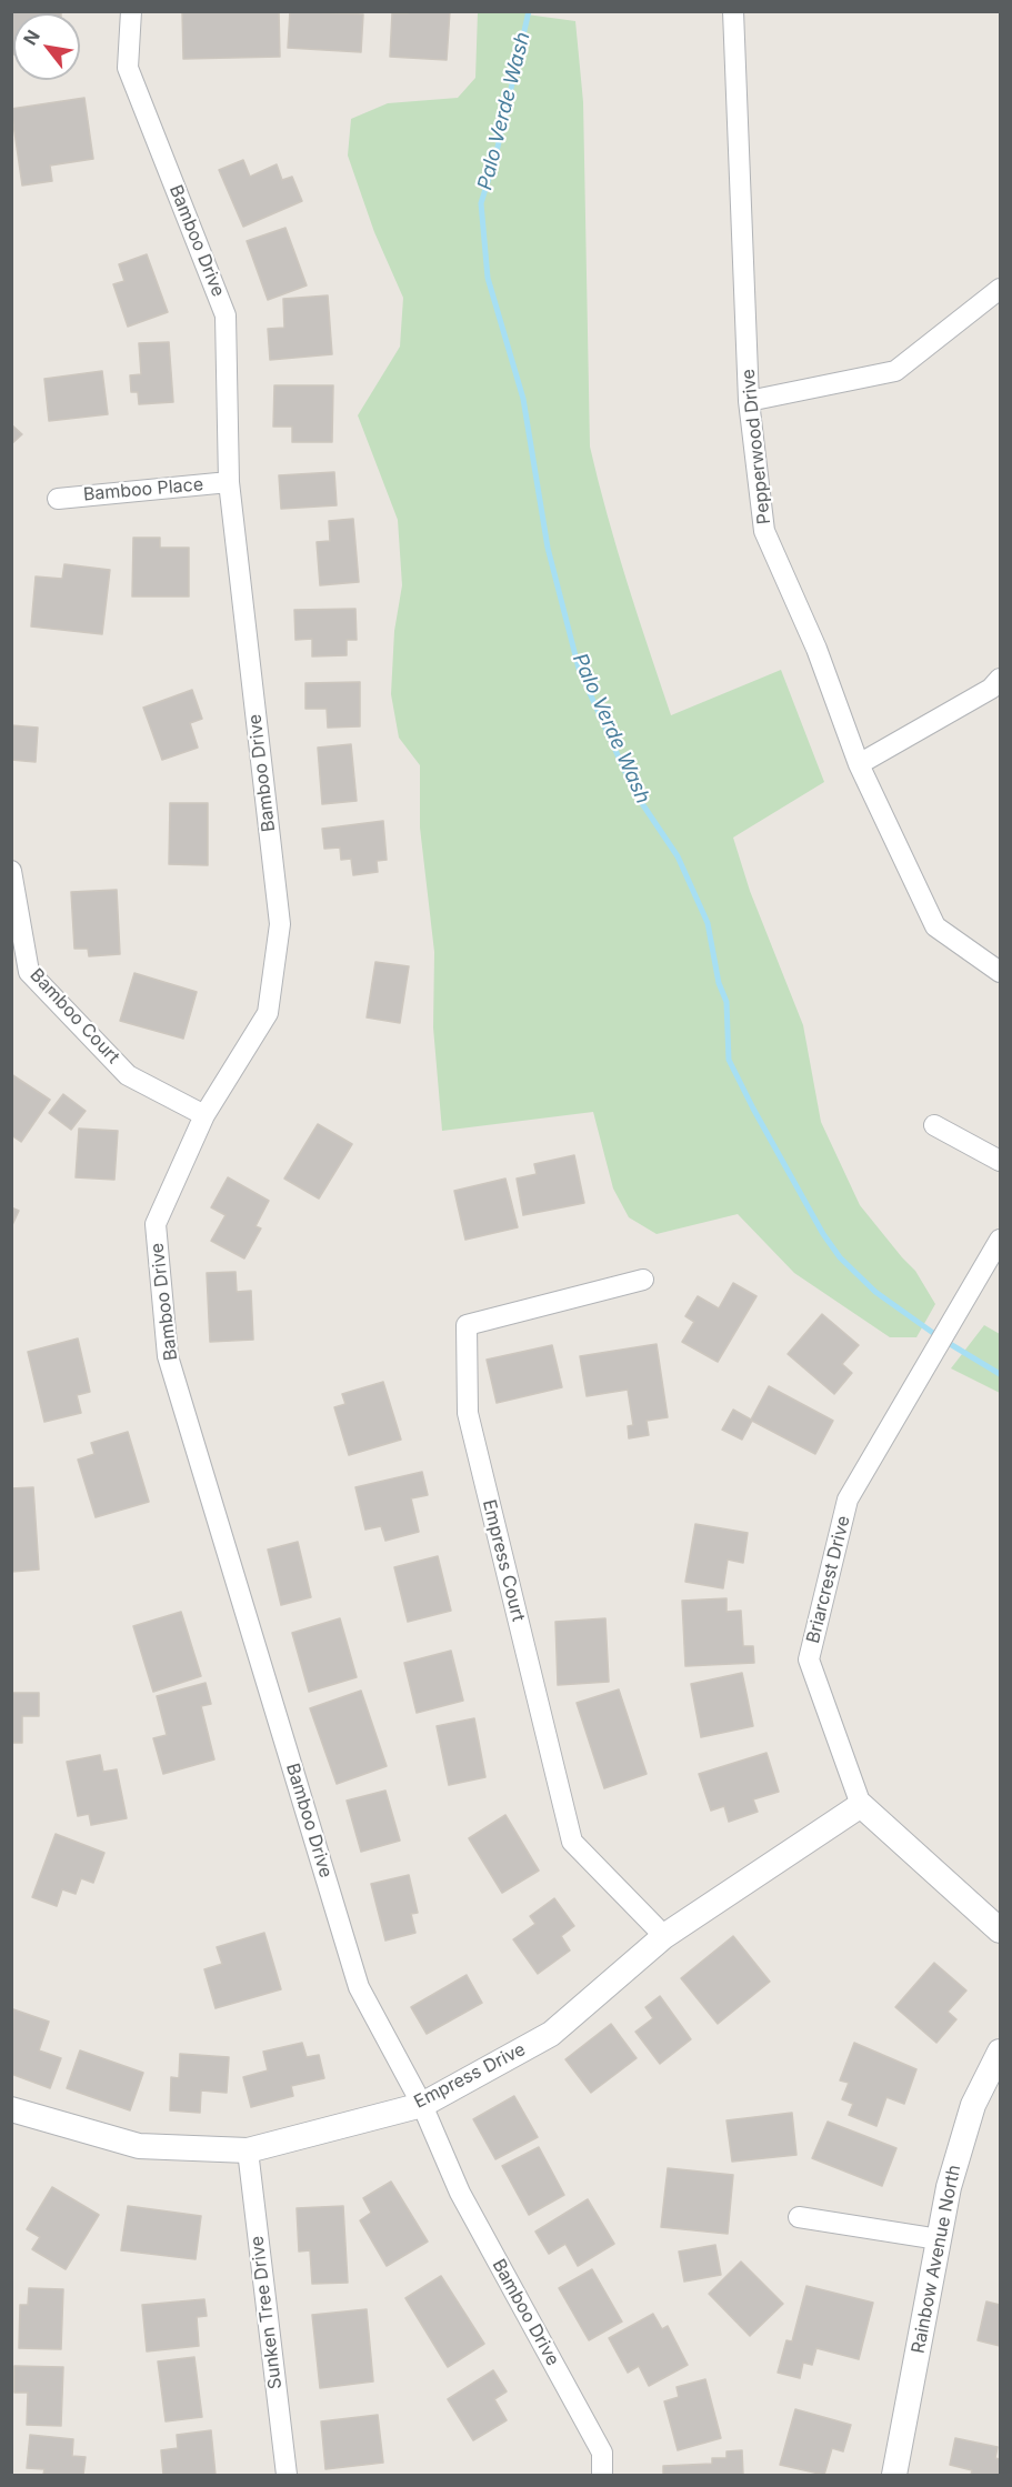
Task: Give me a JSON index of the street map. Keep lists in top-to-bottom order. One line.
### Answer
{"streets":{"street":["Bamboo Drive","Pepperwood Drive","Bamboo Place","Bamboo Court","Empress Court","Briarcrest Drive","Empress Drive","Rainbow Avenue North","Sunken Tree Drive"]},"crossings":[["Bamboo Drive","Bamboo Place"],["Bamboo Drive","Bamboo Court"],["Bamboo Drive","Empress Drive"],["Empress Court","Empress Drive"],["Briarcrest Drive","Empress Drive"],["Empress Drive","Sunken Tree Drive"]],"water":["Palo Verde Wash"],"north":"top left"}
